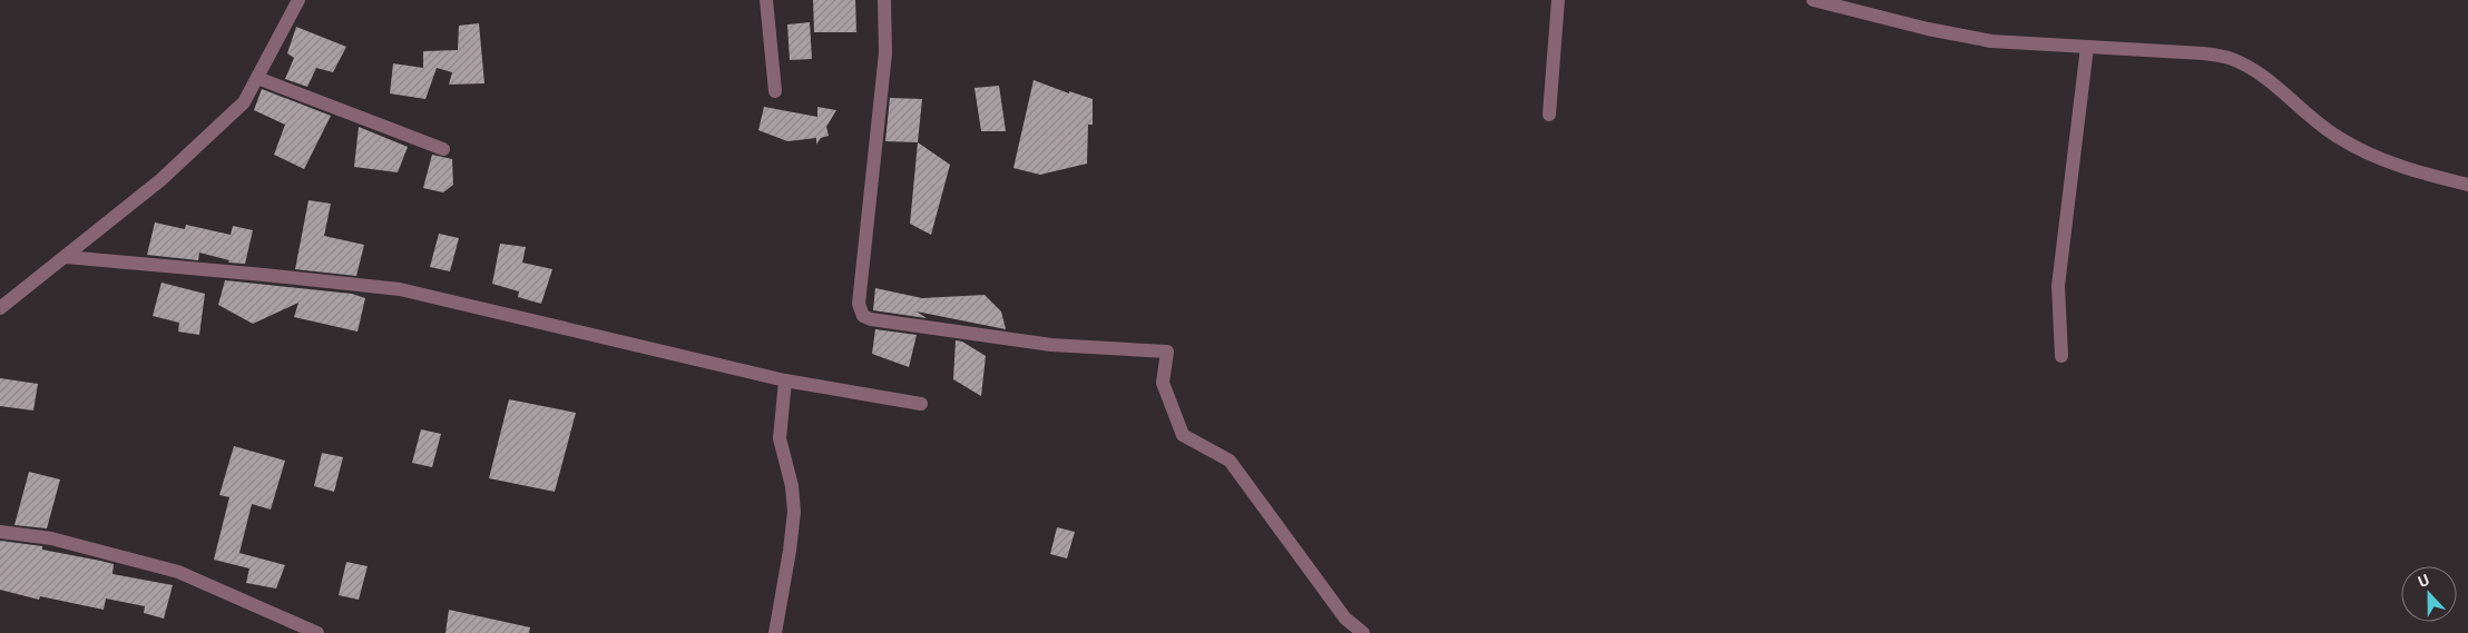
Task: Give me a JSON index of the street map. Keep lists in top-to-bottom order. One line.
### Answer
{"north":"top"}
